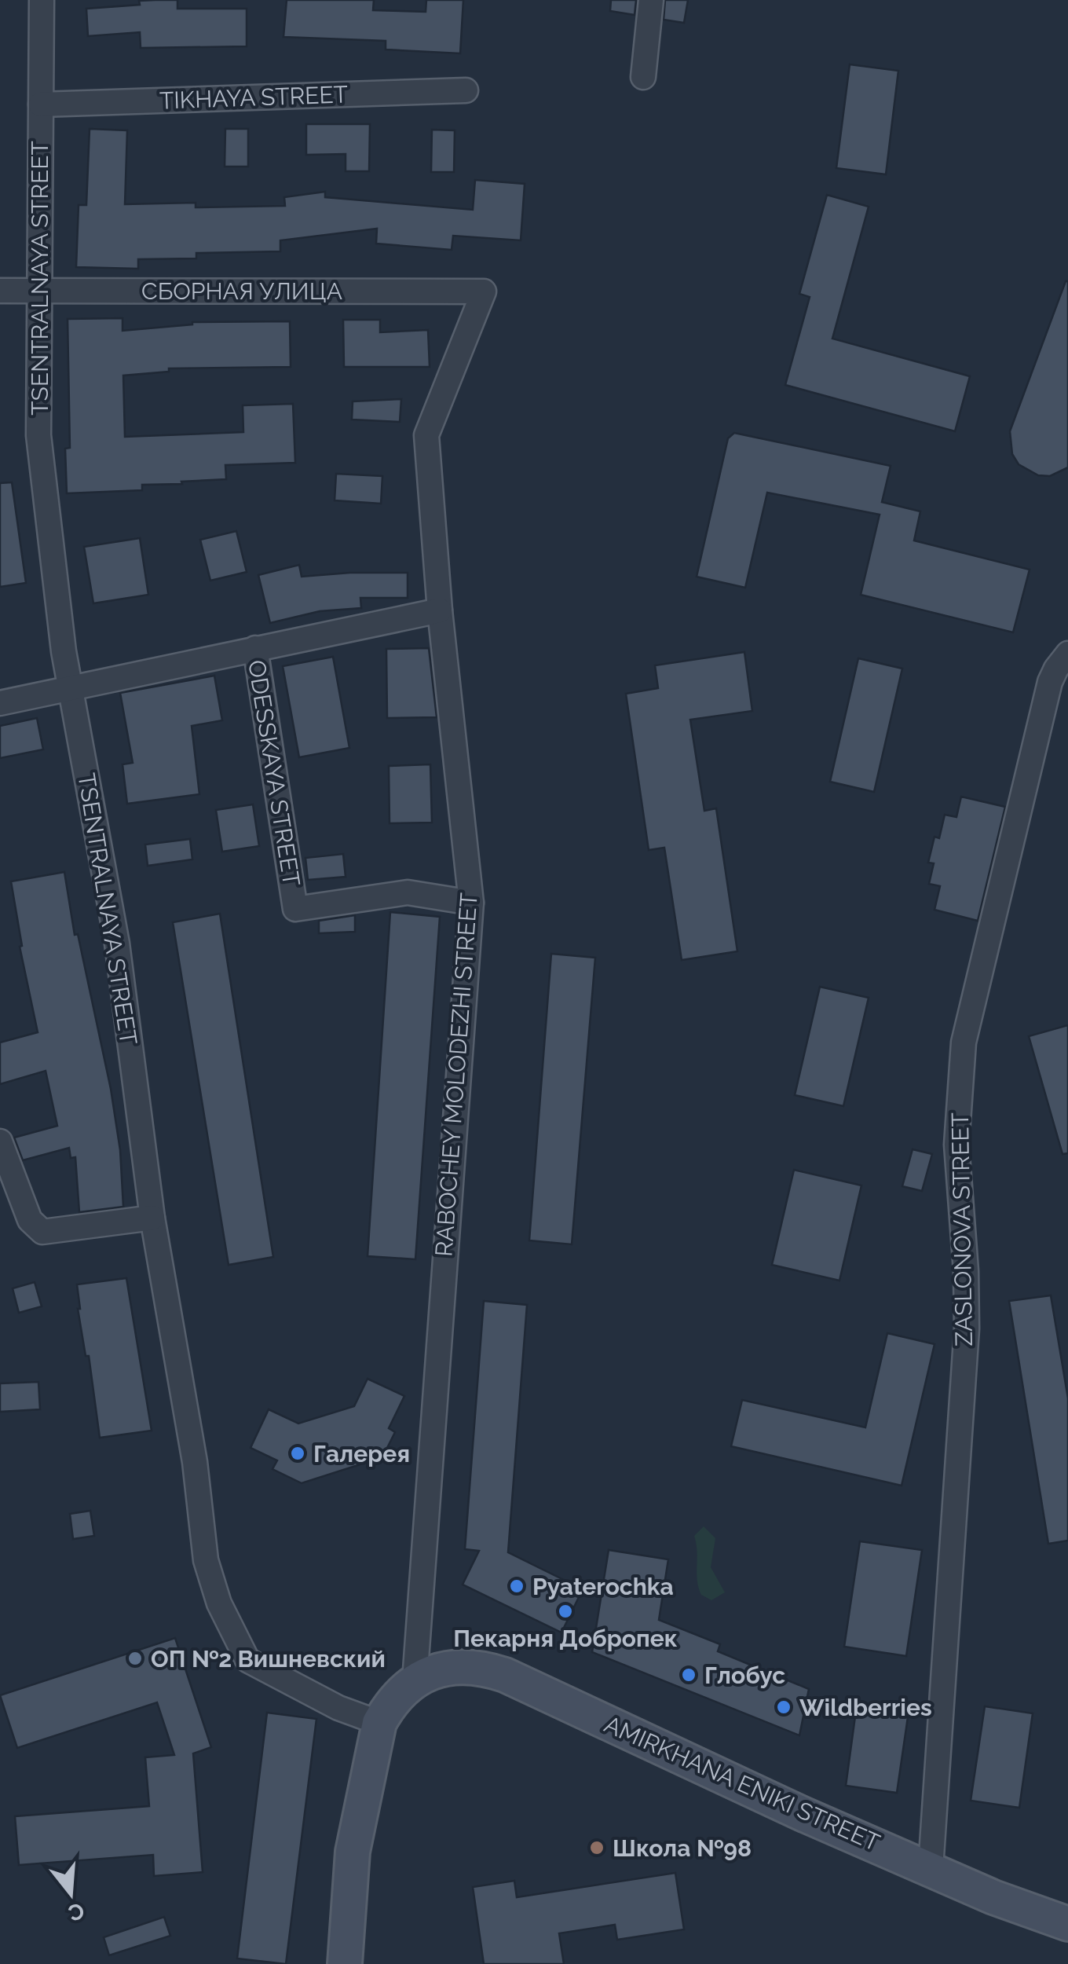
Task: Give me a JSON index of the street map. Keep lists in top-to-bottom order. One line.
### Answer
{"streets":{"street":["TIKHAYA STREET","TSENTRALNAYA STREET","СБОРНАЯ УЛИЦА","ODESSKAYA STREET","RABOCHEY MOLODEZHI STREET","ZASLONOVA STREET","AMIRKHANA ENIKI STREET"]},"crossings":[["TIKHAYA STREET","TSENTRALNAYA STREET"],["TSENTRALNAYA STREET","СБОРНАЯ УЛИЦА"],["СБОРНАЯ УЛИЦА","RABOCHEY MOLODEZHI STREET"],["ODESSKAYA STREET","RABOCHEY MOLODEZHI STREET"],["RABOCHEY MOLODEZHI STREET","AMIRKHANA ENIKI STREET"],["ZASLONOVA STREET","AMIRKHANA ENIKI STREET"]],"places":["Галерея","Pyaterochka","Пекарня Добропек","ОП №2 Вишневский","Глобус","Wildberries","Школа №98"],"north":"bottom"}
